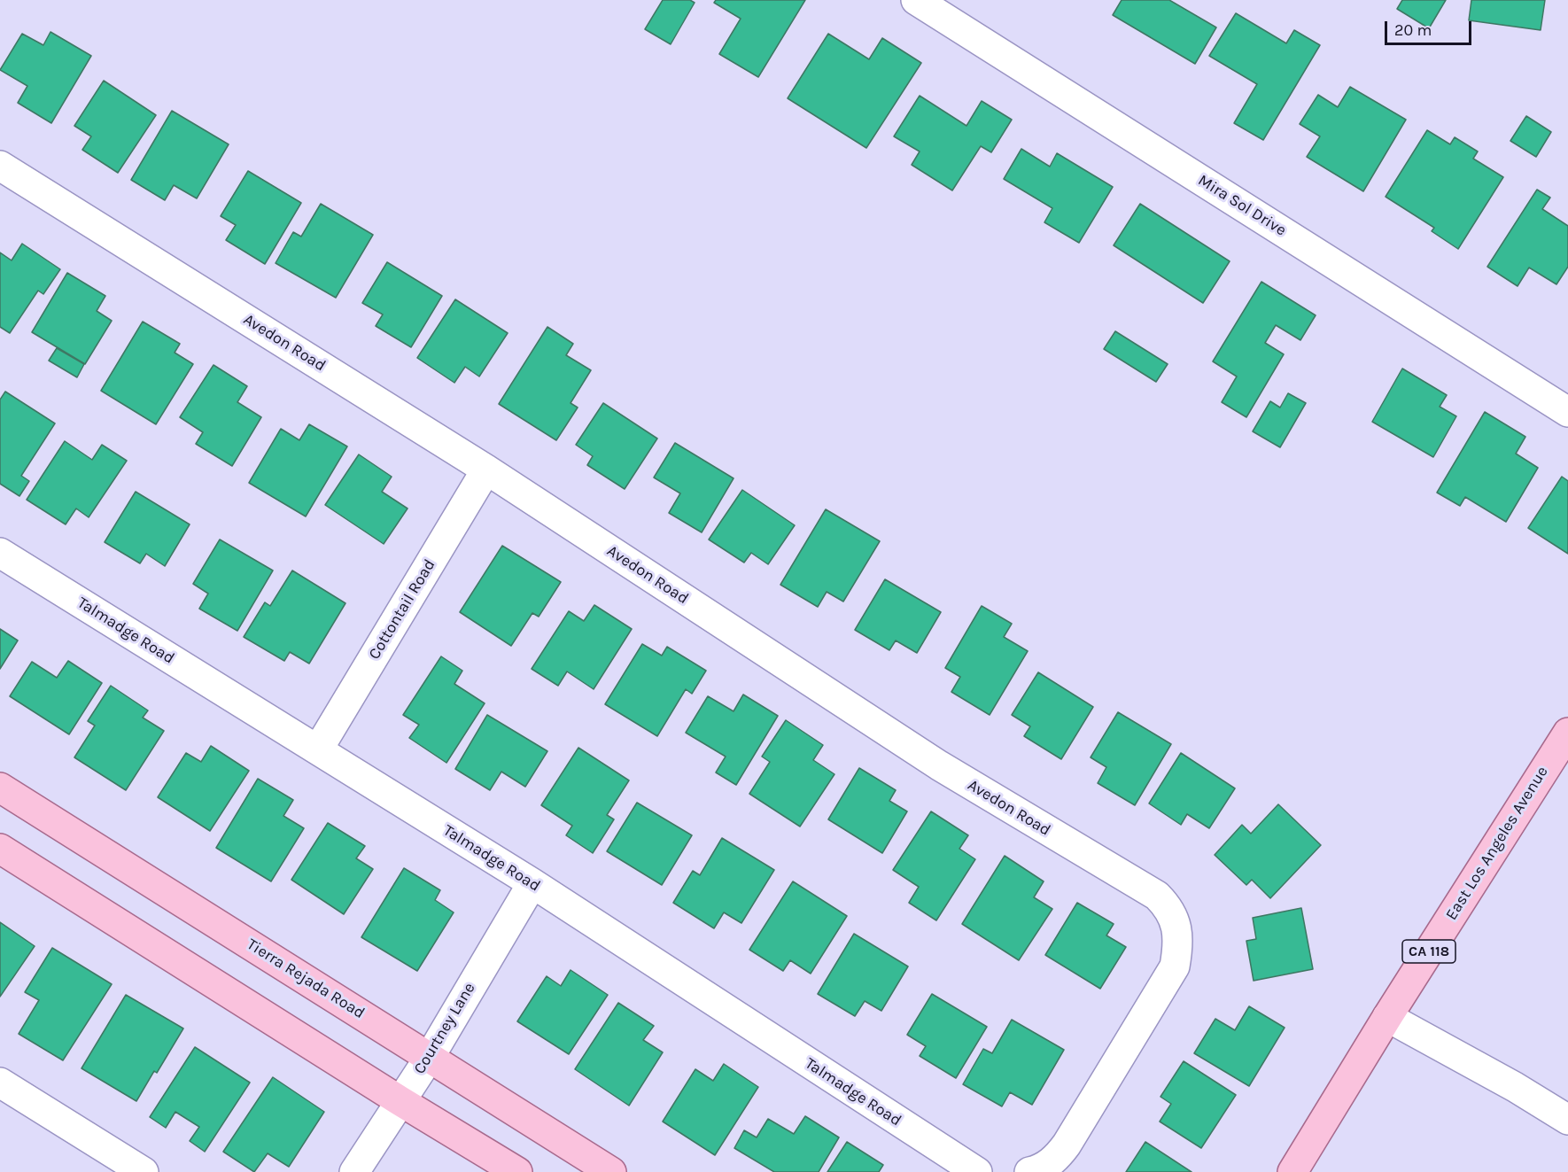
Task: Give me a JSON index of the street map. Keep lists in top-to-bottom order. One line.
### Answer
{"streets":{"main road":["East Los Angeles Avenue","CA 118","Tierra Rejada Road"],"street":["Mira Sol Drive","Avedon Road","Cottontail Road","Talmadge Road","Courtney Lane"]},"crossings":[["Avedon Road","Cottontail Road"],["Cottontail Road","Talmadge Road"],["Talmadge Road","Courtney Lane"],["Tierra Rejada Road","Courtney Lane"]],"scale_bar":"20 m"}
